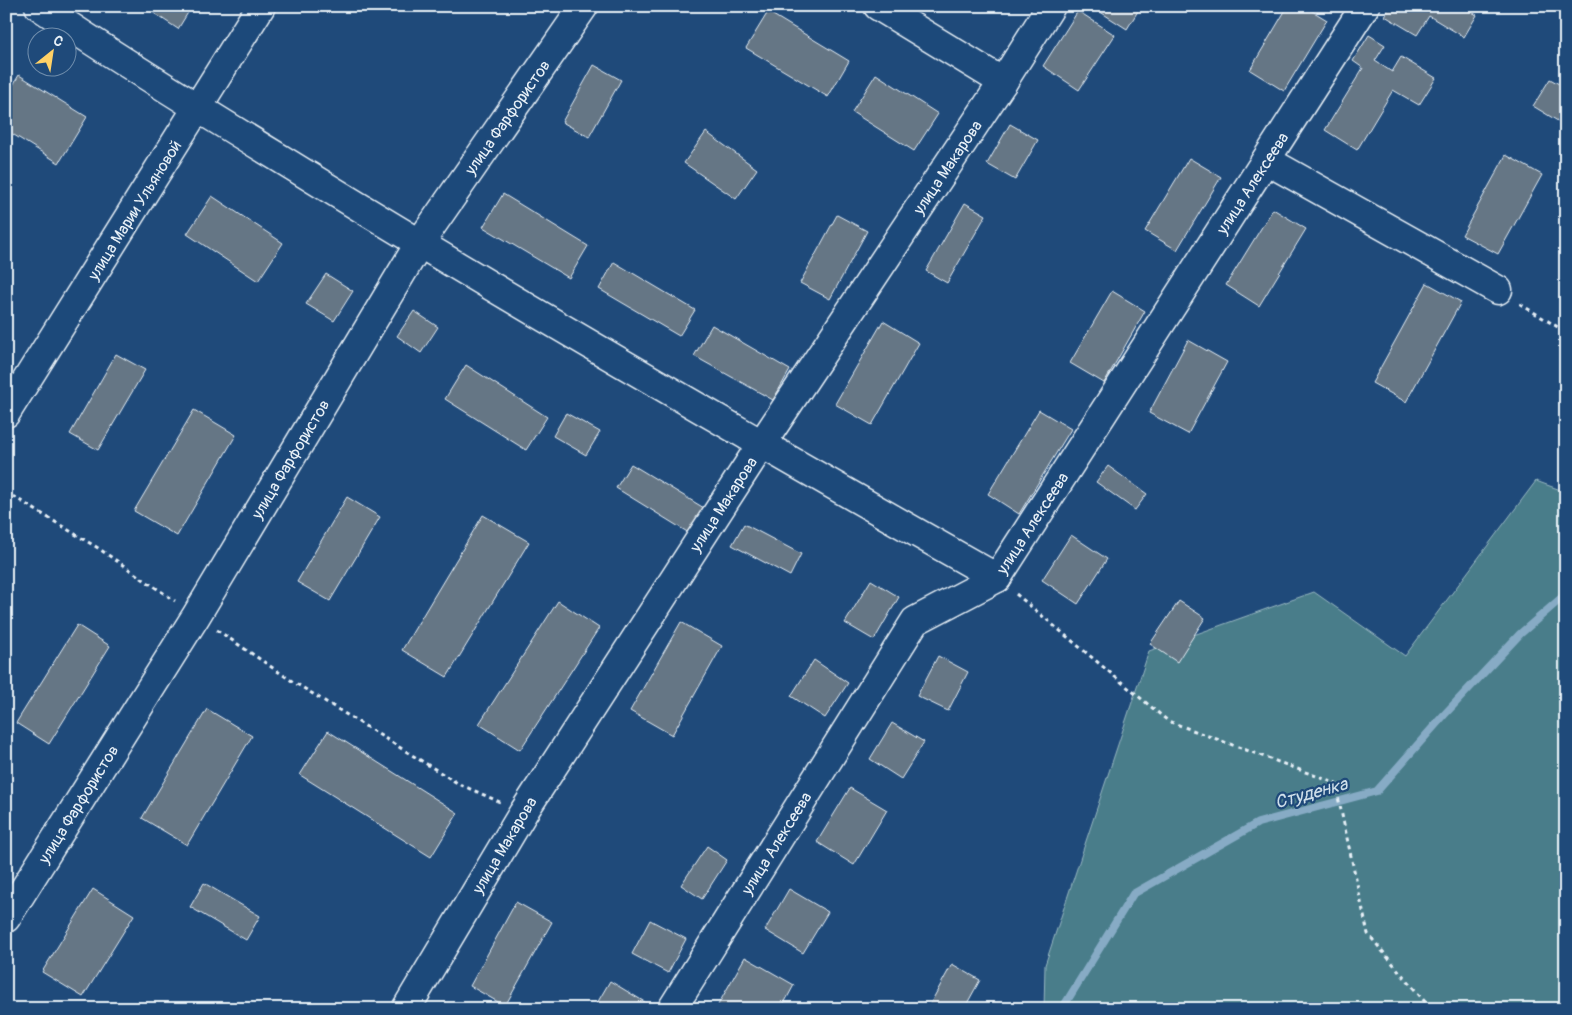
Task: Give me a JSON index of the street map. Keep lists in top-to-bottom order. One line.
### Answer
{"streets":{"street":["улица Фарфористов","улица Макарова","улица Алексеева","улица Марии Ульяновой"]},"water":["Студенка"],"north":"top right"}
